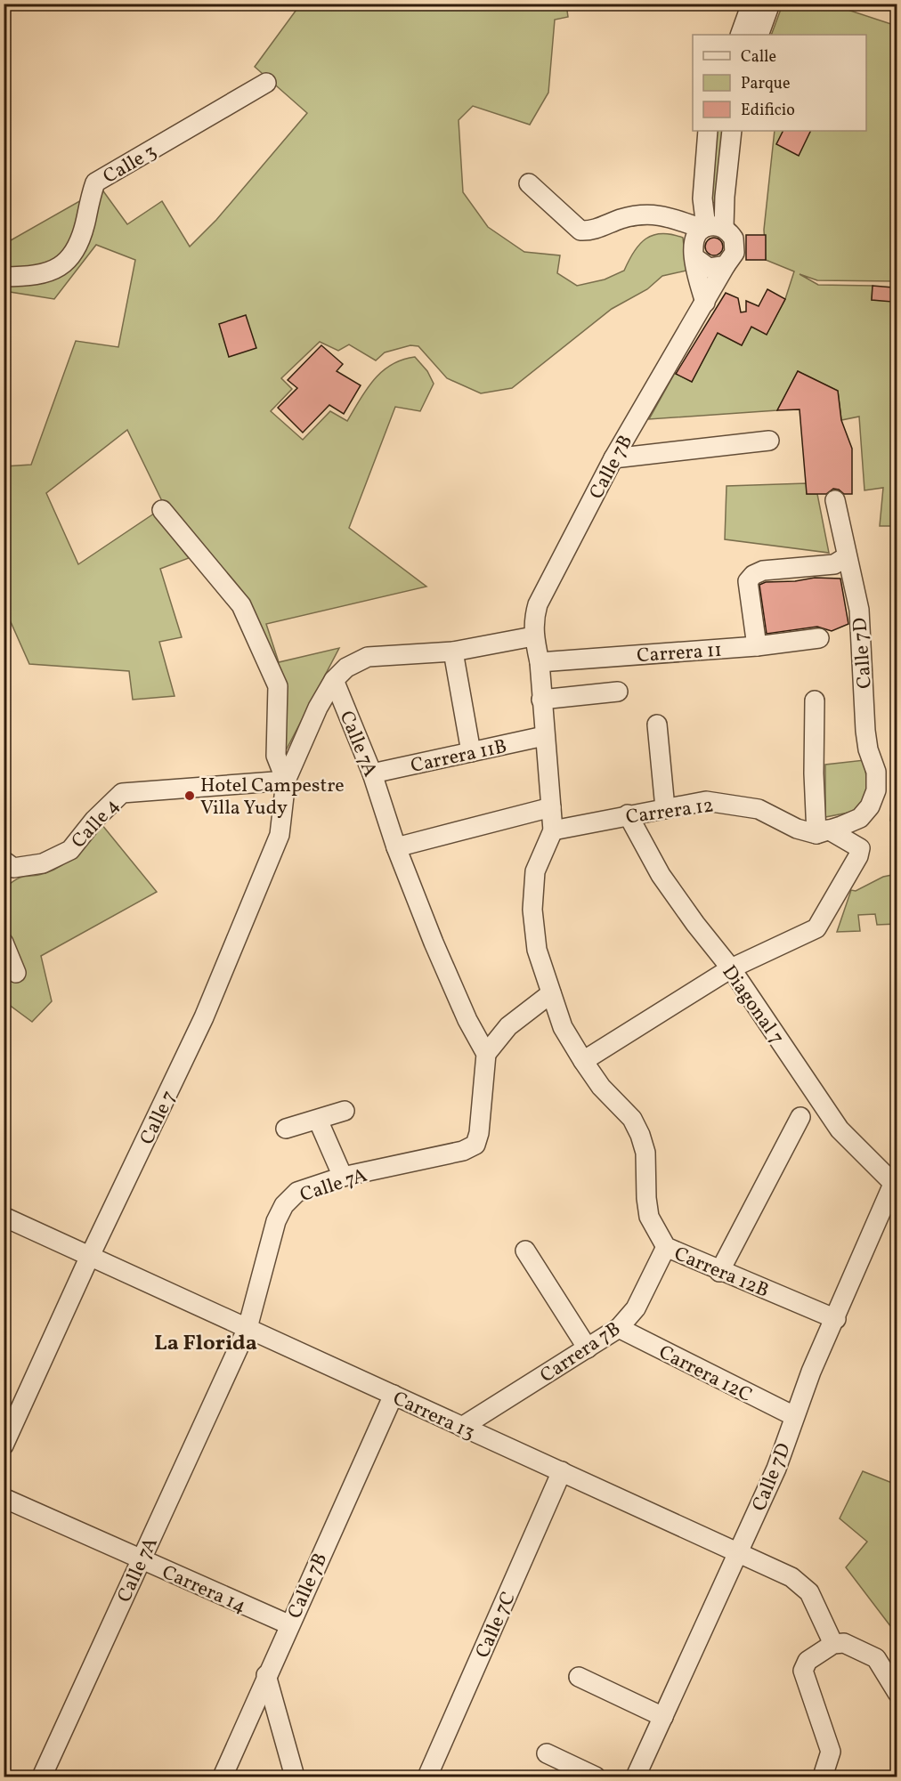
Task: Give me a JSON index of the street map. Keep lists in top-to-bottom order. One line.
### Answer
{"streets":{"street":["Calle 3","Calle 7B","Carrera 11","Calle 7D","Calle 7A","Carrera 11B","Carrera 12","Calle 4","Diagonal 7","Calle 7","Carrera 12B","Carrera 7B","Carrera 12C","Carrera 13","Carrera 14","Calle 7C"]},"crossings":[["Calle 7B","Carrera 11"],["Calle 7B","Carrera 11B"],["Calle 7B","Carrera 12"],["Calle 7B","Carrera 12B"],["Calle 7B","Carrera 13"],["Calle 7B","Carrera 14"],["Calle 7D","Carrera 12"],["Calle 7D","Diagonal 7"],["Calle 7D","Carrera 12B"],["Calle 7D","Carrera 12C"],["Calle 7D","Carrera 13"],["Calle 7A","Carrera 11B"],["Calle 7A","Carrera 13"],["Calle 7A","Carrera 14"],["Carrera 12","Diagonal 7"],["Carrera 12","Carrera 12B"],["Calle 4","Calle 7"],["Calle 7","Carrera 13"],["Carrera 12B","Carrera 7B"],["Carrera 7B","Carrera 12C"],["Carrera 7B","Carrera 13"],["Carrera 13","Calle 7C"]],"districts":["La Florida"],"places":["Hotel Campestre Villa Yudy"],"legend":["Calle","Parque","Edificio"]}
